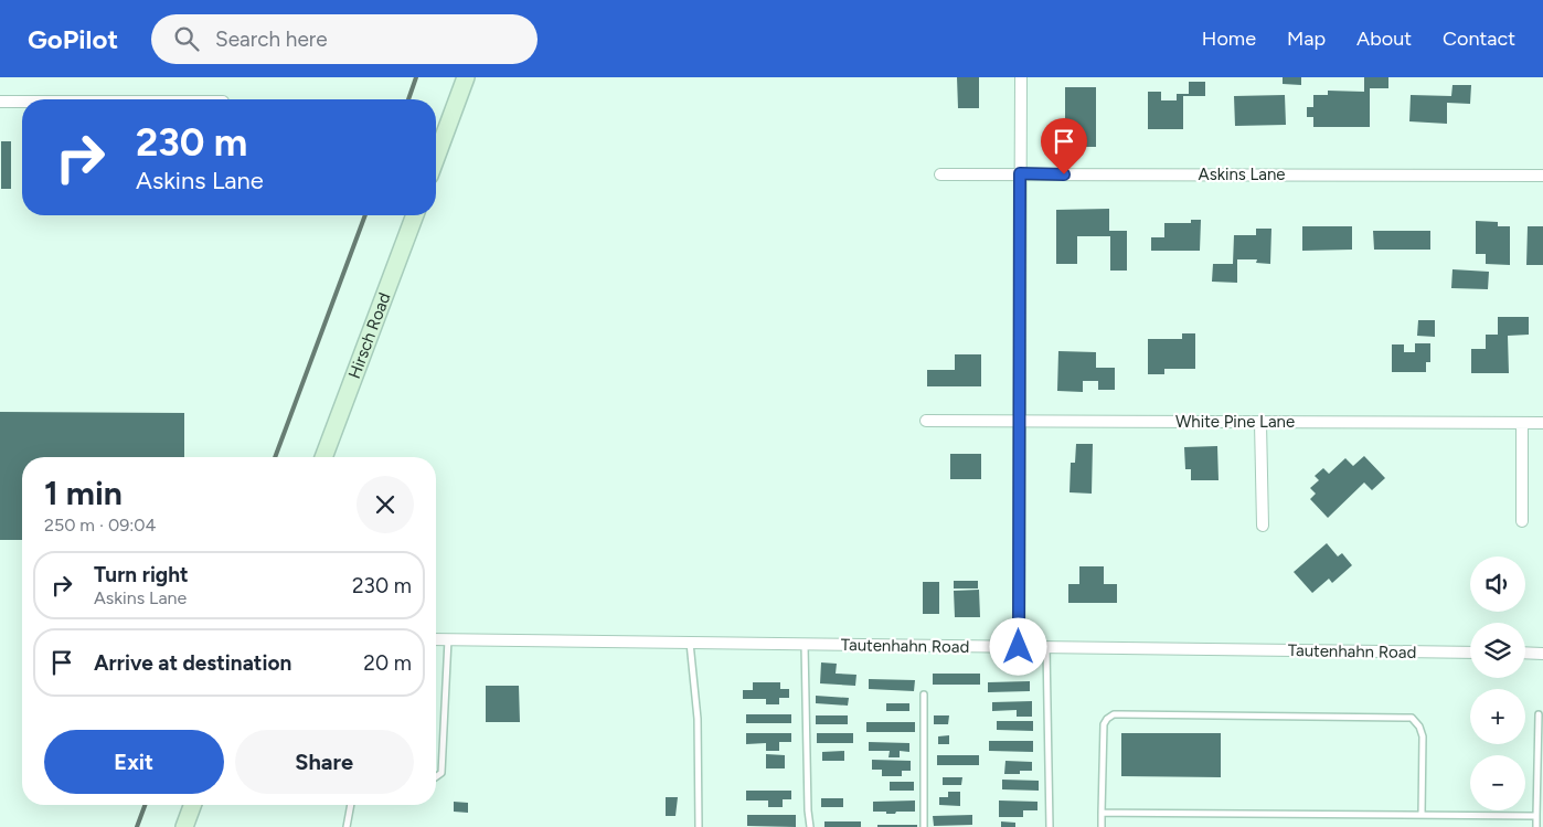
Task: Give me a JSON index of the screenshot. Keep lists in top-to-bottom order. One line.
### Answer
{"streets":{"main road":["Hirsch Road"],"street":["Askins Lane","White Pine Lane","Tautenhahn Road"]},"page":{"header":"GoPilot","search":"Search here","nav":["Home","Map","About","Contact"],"turn":["230 m","Askins Lane"],"heading":["1 min","250 m · 09:04"],"list":[{"name":"Turn right","note":"Askins Lane","value":"230 m"},{"name":"Arrive at destination","value":"20 m"}],"map_buttons":["+","−"],"buttons":["Exit","Share"]}}
